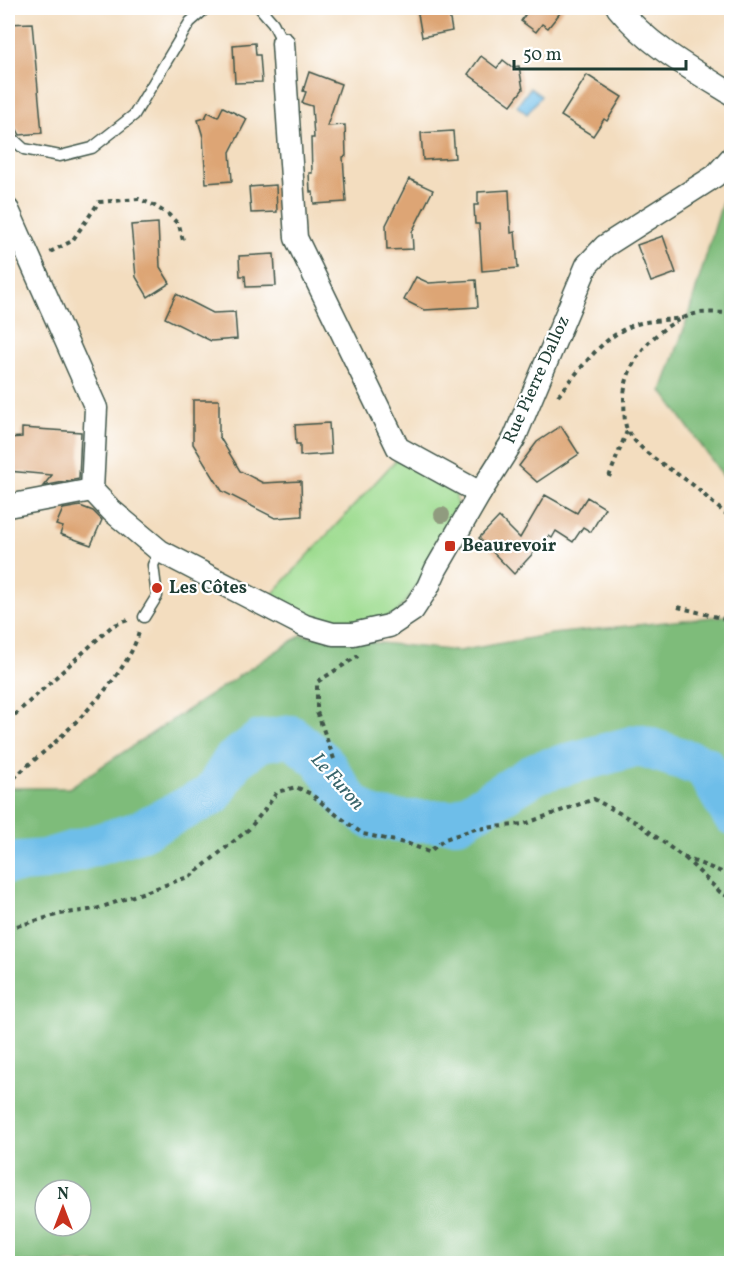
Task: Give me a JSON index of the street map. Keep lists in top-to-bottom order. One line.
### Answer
{"streets":{"street":["Rue Pierre Dalloz"]},"water":["Le Furon"],"places":{"transit":["Beaurevoir"],"other":["Les Côtes"]},"scale_bar":"50 m","north":"top"}
